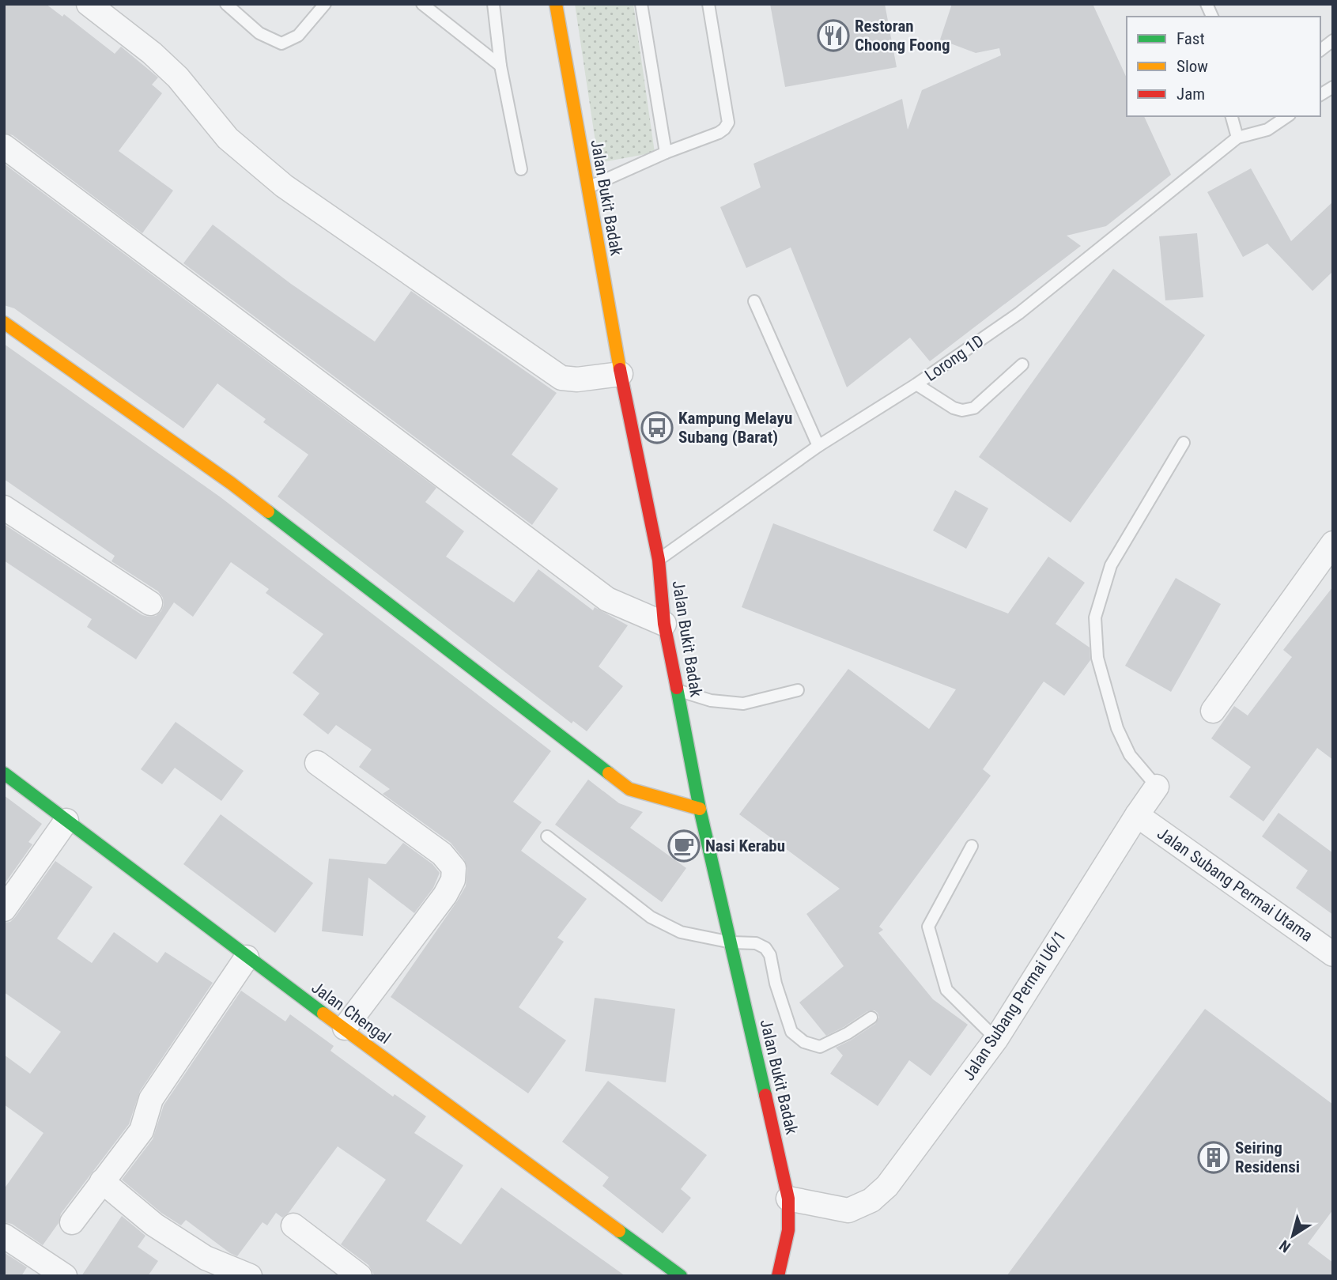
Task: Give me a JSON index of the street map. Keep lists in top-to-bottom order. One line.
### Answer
{"streets":{"street":["Jalan Bukit Badak","Jalan Subang Permai Utama","Jalan Subang Permai U6/1","Jalan Chengal"],"lane":["Lorong 1D"]},"crossings":[["Jalan Bukit Badak","Lorong 1D"],["Jalan Bukit Badak","Jalan Subang Permai U6/1"],["Jalan Subang Permai Utama","Jalan Subang Permai U6/1"]],"places":{"restaurant":["Restoran Choong Foong"],"bus stop":["Kampung Melayu Subang (Barat)"],"cafe":["Nasi Kerabu"],"building":["Seiring Residensi"]},"legend":["Fast","Slow","Jam"],"north":"bottom left"}
